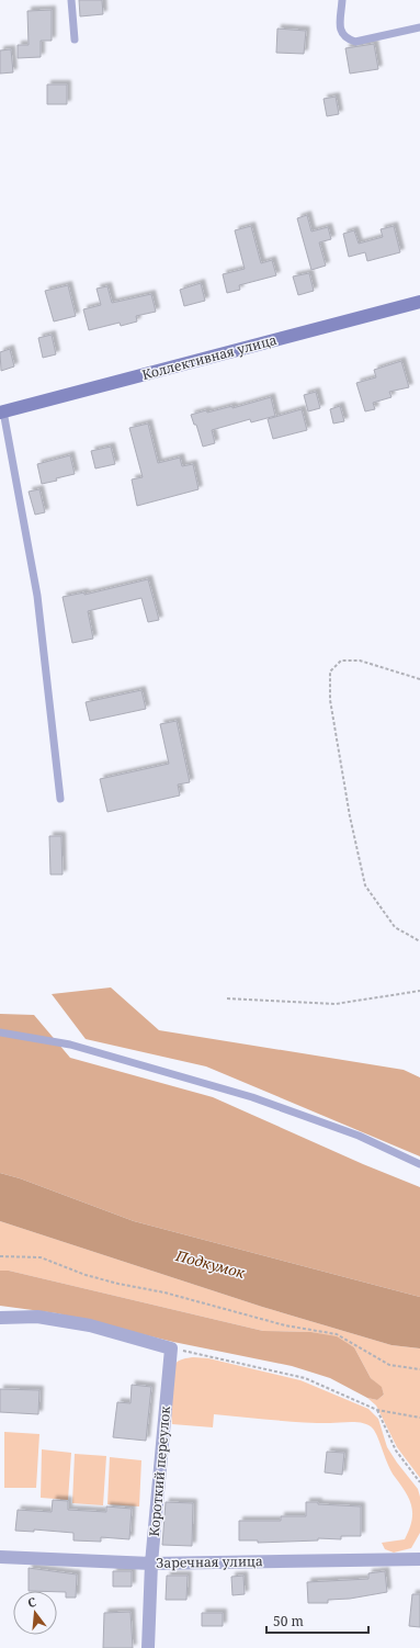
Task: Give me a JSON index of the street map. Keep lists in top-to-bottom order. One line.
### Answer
{"streets":{"street":["Коллективная улица","Короткий переулок","Заречная улица"]},"crossings":[["Короткий переулок","Заречная улица"]],"water":["Подкумок"],"scale_bar":"50 m","north":"top"}
